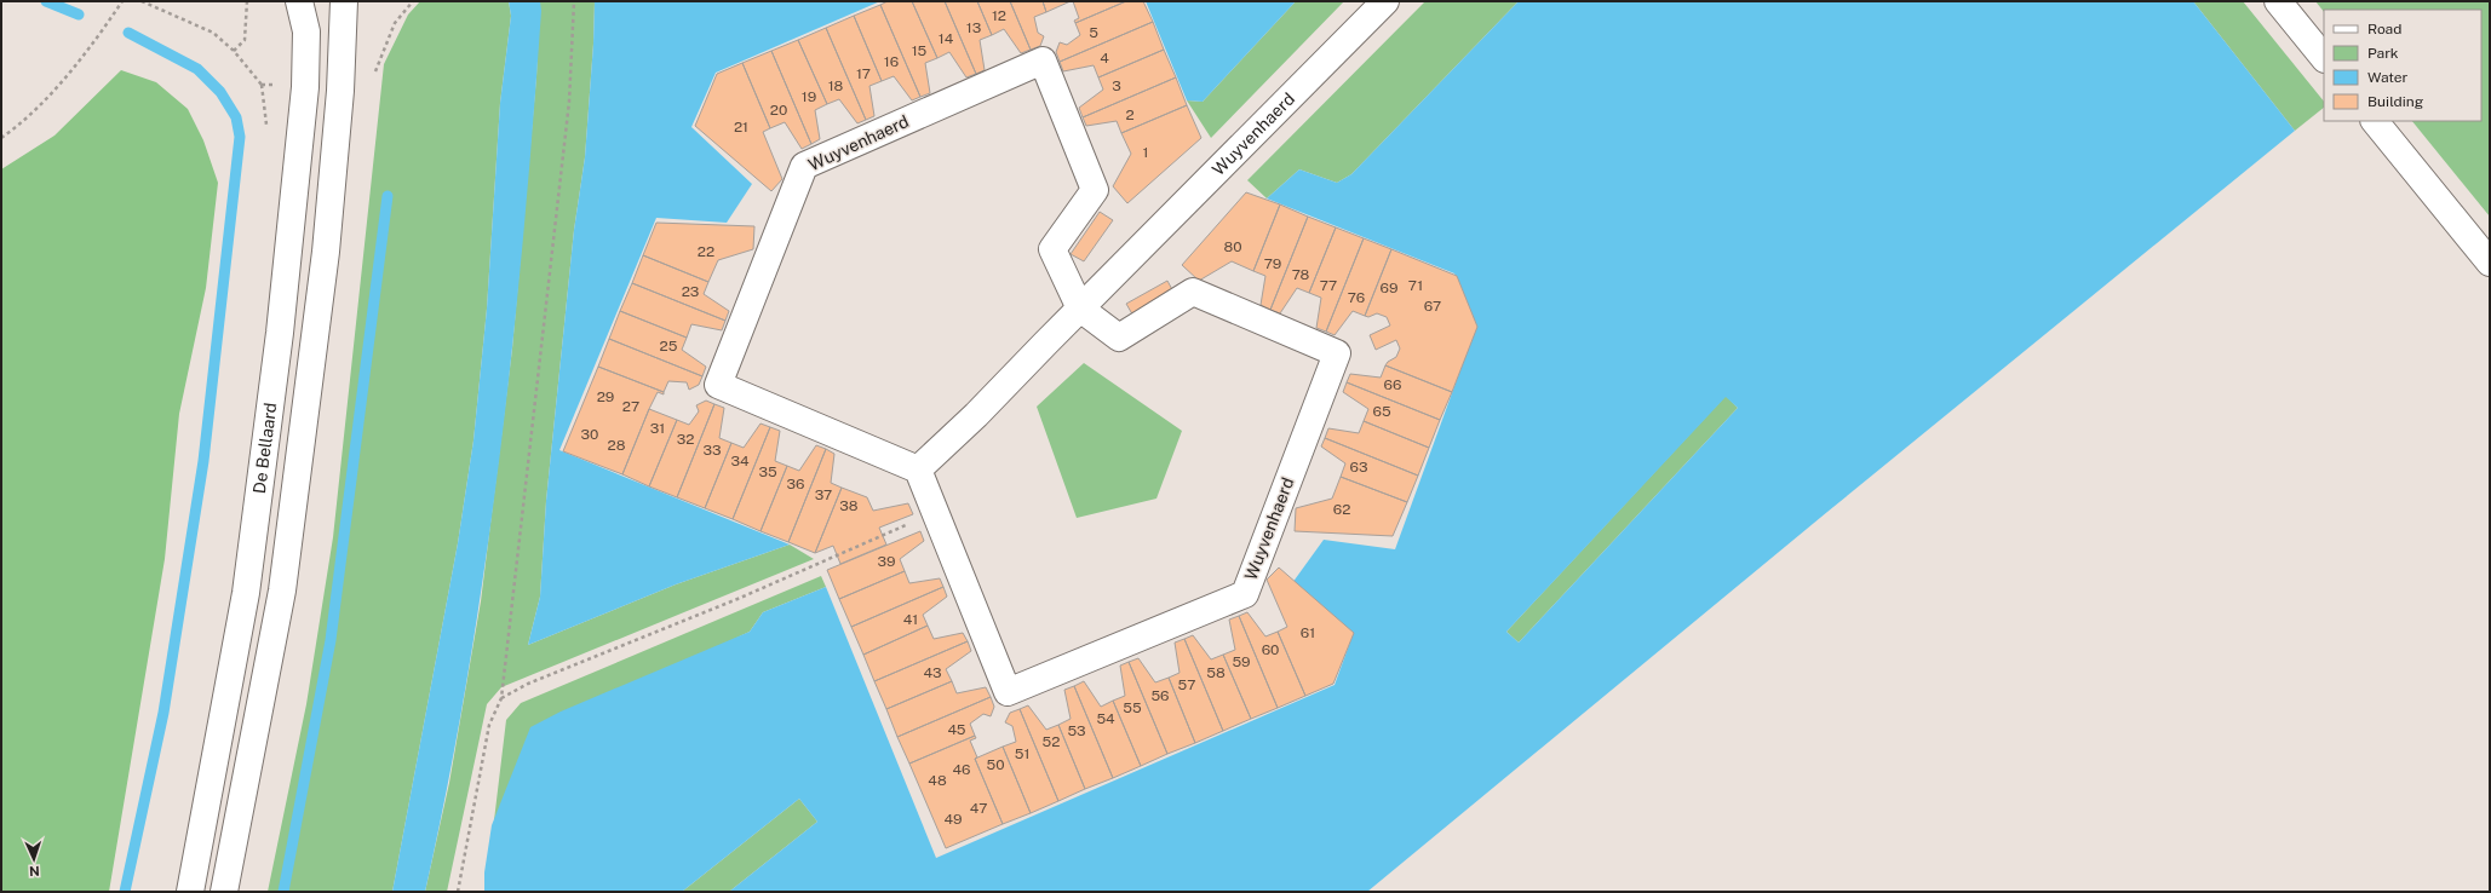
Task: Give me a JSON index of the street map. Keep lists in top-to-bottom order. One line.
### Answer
{"streets":{"street":["Wuyvenhaerd","De Bellaard"]},"house_numbers":["12","13","5","14","15","4","16","17","18","3","19","20","2","21","1","80","22","79","78","77","71","69","23","76","67","25","66","29","27","65","31","30","32","28","33","34","63","35","36","37","38","62","39","41","61","60","59","43","58","57","56","55","54","45","53","52","51","50","46","48","47","49"],"legend":["Road","Park","Water","Building"],"north":"bottom"}
